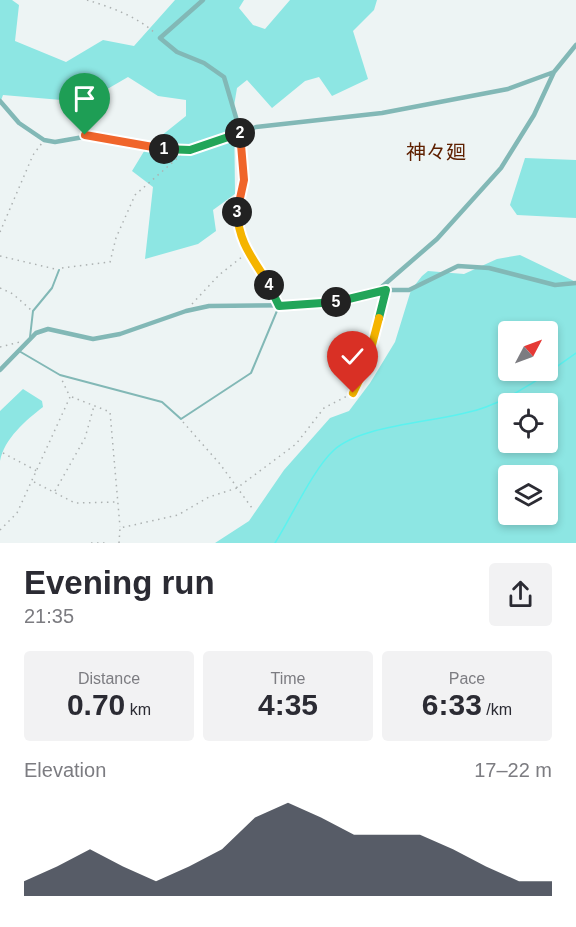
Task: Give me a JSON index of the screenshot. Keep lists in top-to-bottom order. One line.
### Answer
{"districts":["神々廻"],"north":"top right","page":{"pins":["2","1","3","4","5"],"heading":["Evening run","21:35"],"stats":[["Distance","0.70 km"],["Time","4:35"],["Pace","6:33 /km"]],"chart":["Elevation","17–22 m"]}}
